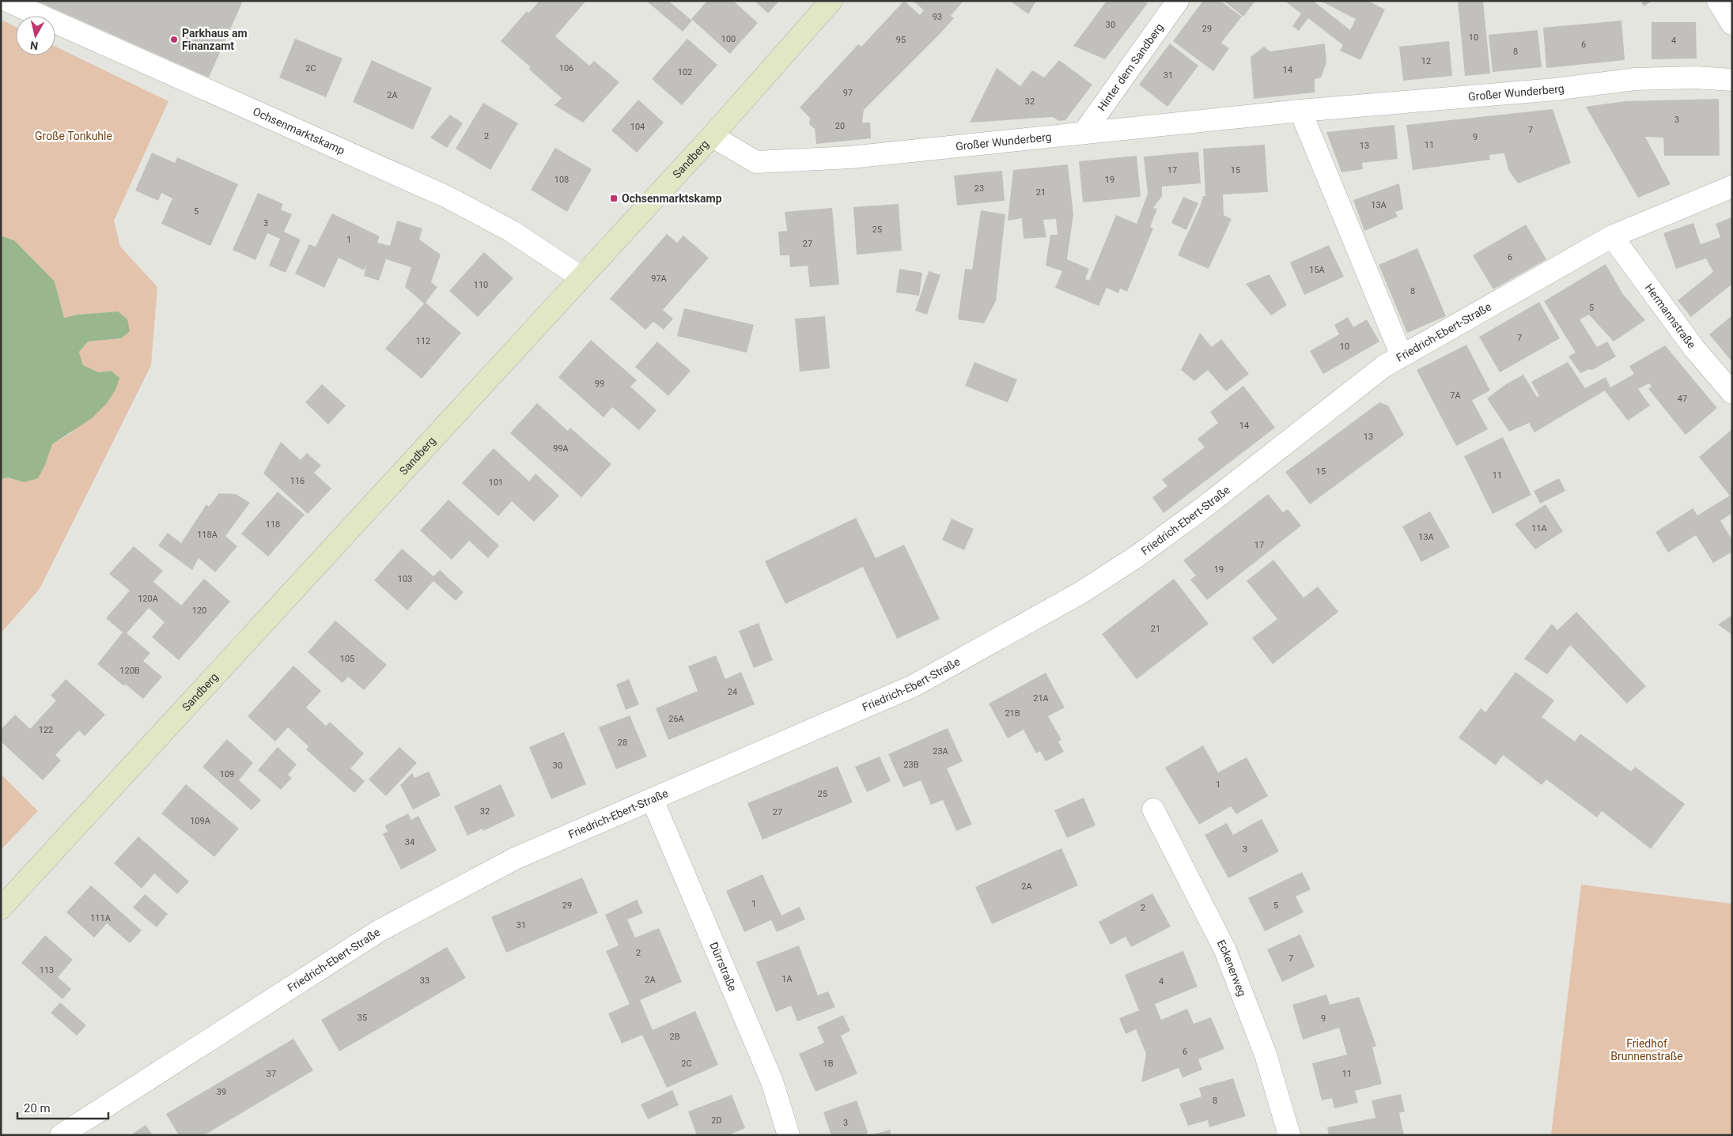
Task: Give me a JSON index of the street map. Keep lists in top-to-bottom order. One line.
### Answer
{"streets":{"main road":["Sandberg"],"street":["Hinter dem Sandberg","Großer Wunderberg","Ochsenmarktskamp","Hermannstraße","Friedrich-Ebert-Straße","Dürrstraße","Eckenerweg"]},"crossings":[["Hinter dem Sandberg","Großer Wunderberg"],["Großer Wunderberg","Sandberg"],["Ochsenmarktskamp","Sandberg"],["Hermannstraße","Friedrich-Ebert-Straße"],["Friedrich-Ebert-Straße","Dürrstraße"]],"parks":["Große Tonkuhle","Friedhof Brunnenstraße"],"places":{"other":["Parkhaus am Finanzamt"],"transit":["Ochsenmarktskamp"]},"house_numbers":["93","30","29","10","100","95","4","6","8","12","2C","106","14","102","31","97","2A","32","3","20","104","7","2","9","11","13","17","15","108","19","23","21","13A","5","3","25","1","27","6","15A","97A","110","8","5","7","112","10","99","7A","47","14","13","99A","15","11","116","101","118","11A","118A","13A","17","19","103","120A","120","21","105","120B","24","21A","21B","26A","122","28","23A","23B","30","109","1","25","32","27","109A","34","3","2A","1","29","5","2","111A","31","2","7","113","1A","2A","33","4","35","9","2B","6","2C","1B","37","11","39","8","2D","3"],"scale_bar":"20 m","north":"bottom"}
